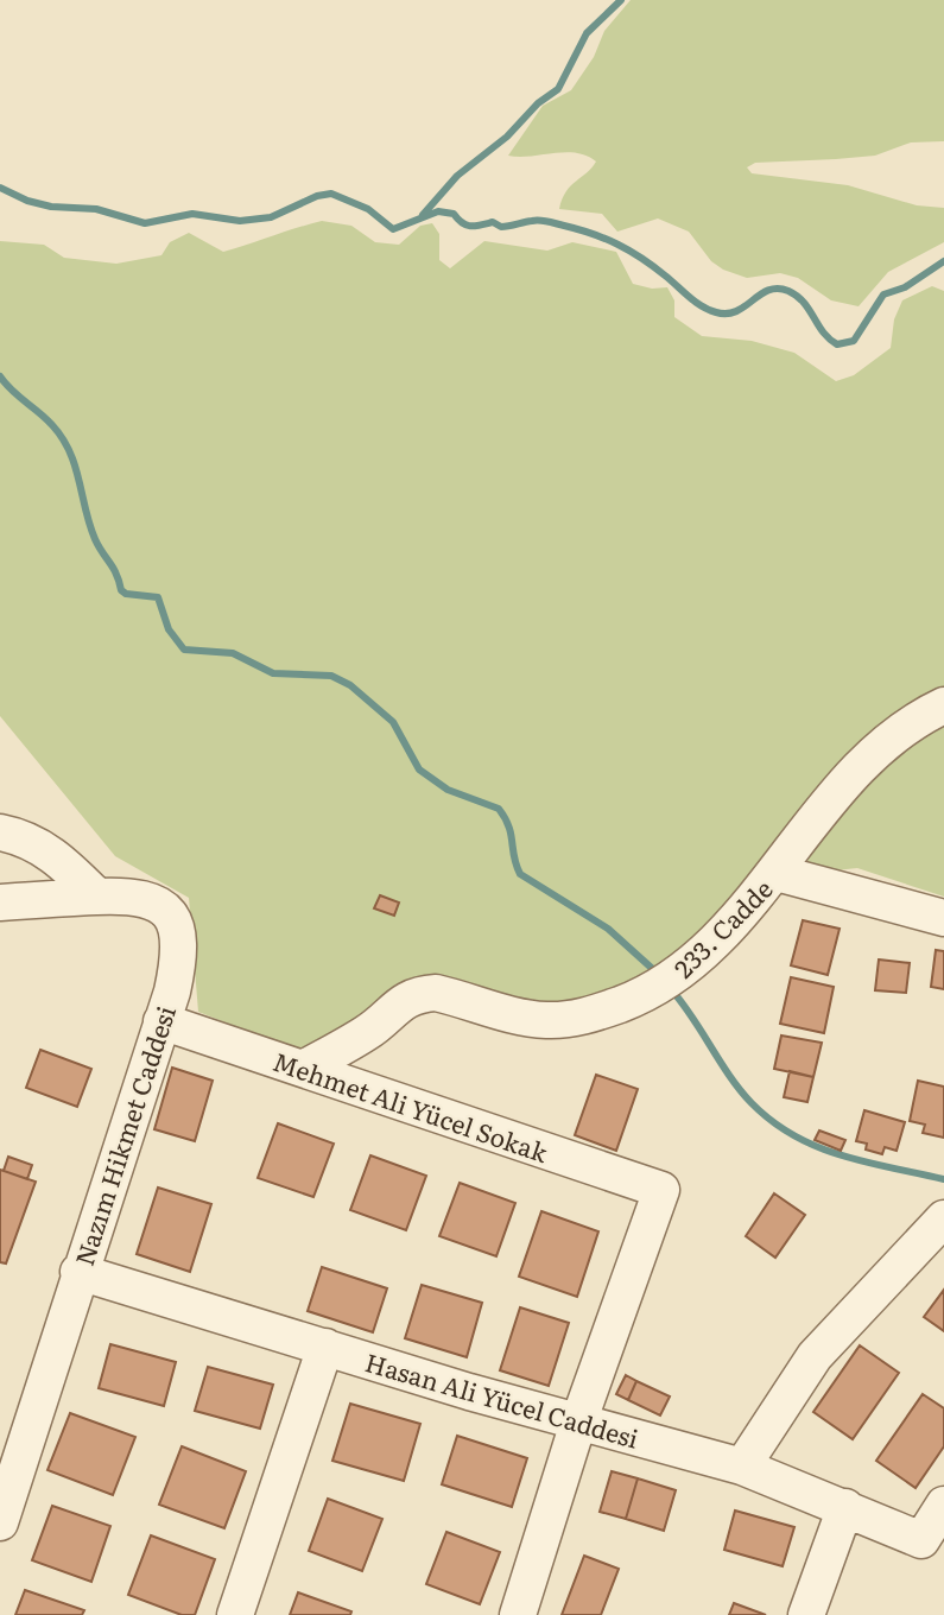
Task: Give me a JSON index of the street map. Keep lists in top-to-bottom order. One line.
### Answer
{"streets":{"street":["233. Cadde","Mehmet Ali Yücel Sokak","Nazım Hikmet Caddesi","Hasan Ali Yücel Caddesi"]},"crossings":[["233. Cadde","Mehmet Ali Yücel Sokak"],["Mehmet Ali Yücel Sokak","Nazım Hikmet Caddesi"],["Mehmet Ali Yücel Sokak","Hasan Ali Yücel Caddesi"],["Nazım Hikmet Caddesi","Hasan Ali Yücel Caddesi"]]}
